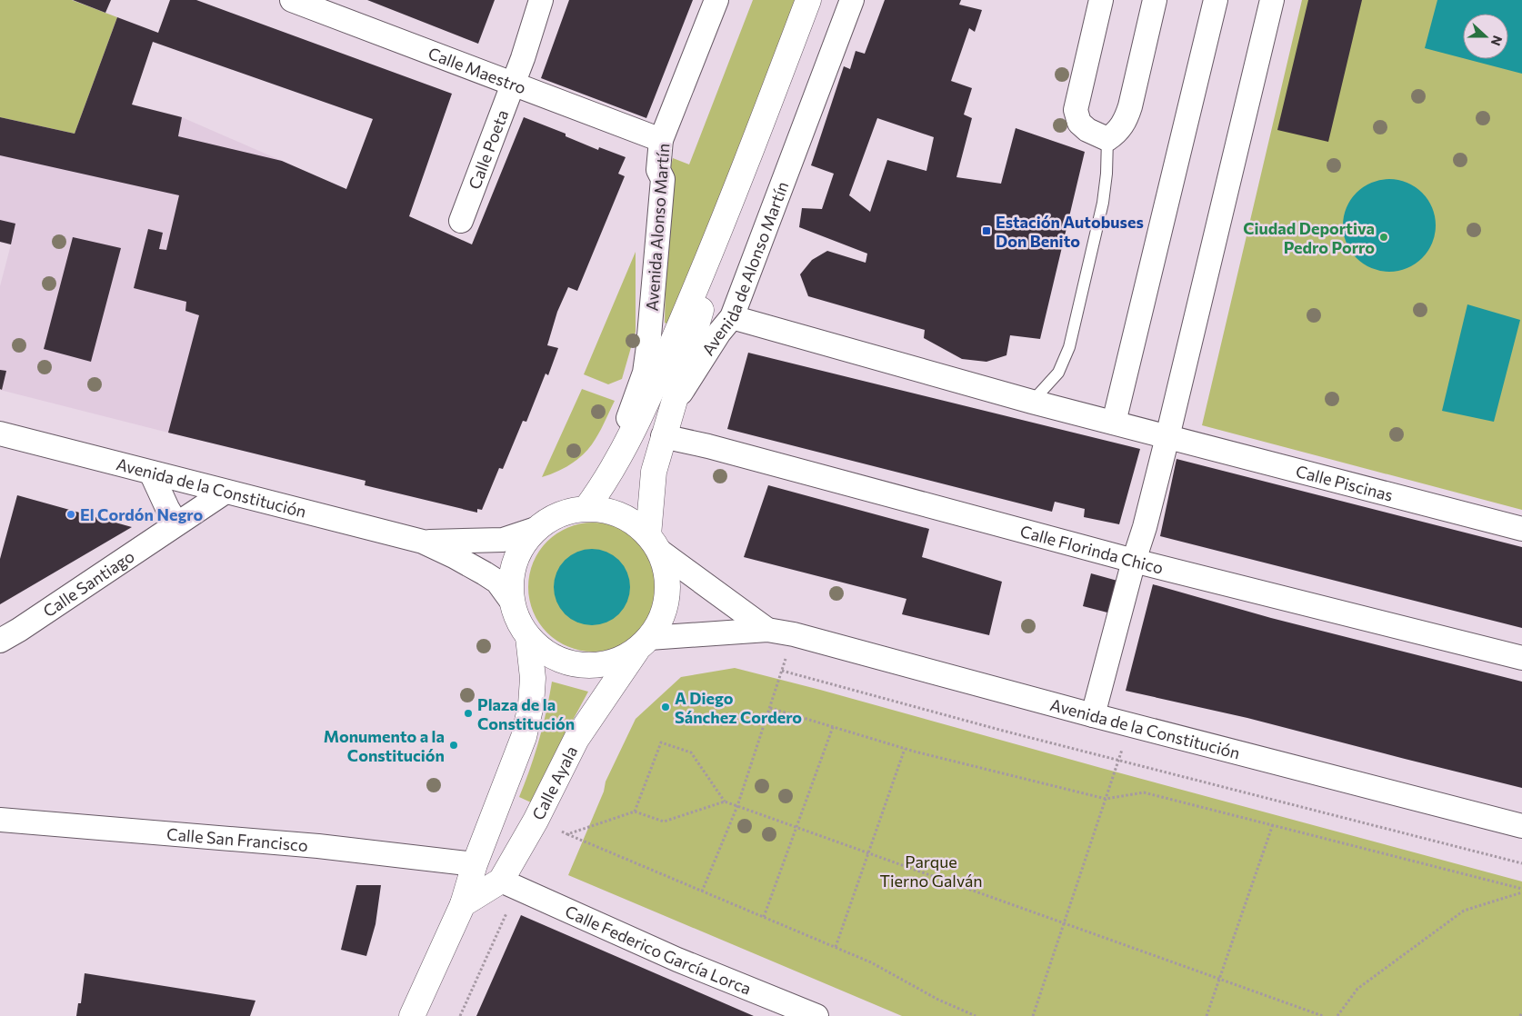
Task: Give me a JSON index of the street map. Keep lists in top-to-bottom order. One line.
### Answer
{"streets":{"main road":["Avenida de Alonso Martín","Calle Ayala"],"street":["Calle Maestro","Calle Poeta","Avenida Alonso Martín","Calle Piscinas","Avenida de la Constitución","Calle Florinda Chico","Calle Santiago","Calle San Francisco","Calle Federico García Lorca"]},"crossings":[["Calle Maestro","Calle Poeta"],["Calle Maestro","Avenida Alonso Martín"],["Avenida de Alonso Martín","Calle Piscinas"],["Avenida de Alonso Martín","Avenida de la Constitución"],["Avenida de Alonso Martín","Calle Florinda Chico"],["Avenida de Alonso Martín","Calle Ayala"],["Avenida de la Constitución","Calle Santiago"],["Avenida de la Constitución","Calle Ayala"],["Calle Ayala","Calle Federico García Lorca"]],"parks":["Parque Tierno Galván"],"places":{"transit":["Estación Autobuses Don Benito"],"other":["Ciudad Deportiva Pedro Porro","El Cordón Negro","A Diego Sánchez Cordero","Plaza de la Constitución","Monumento a la Constitución"]},"north":"right"}
